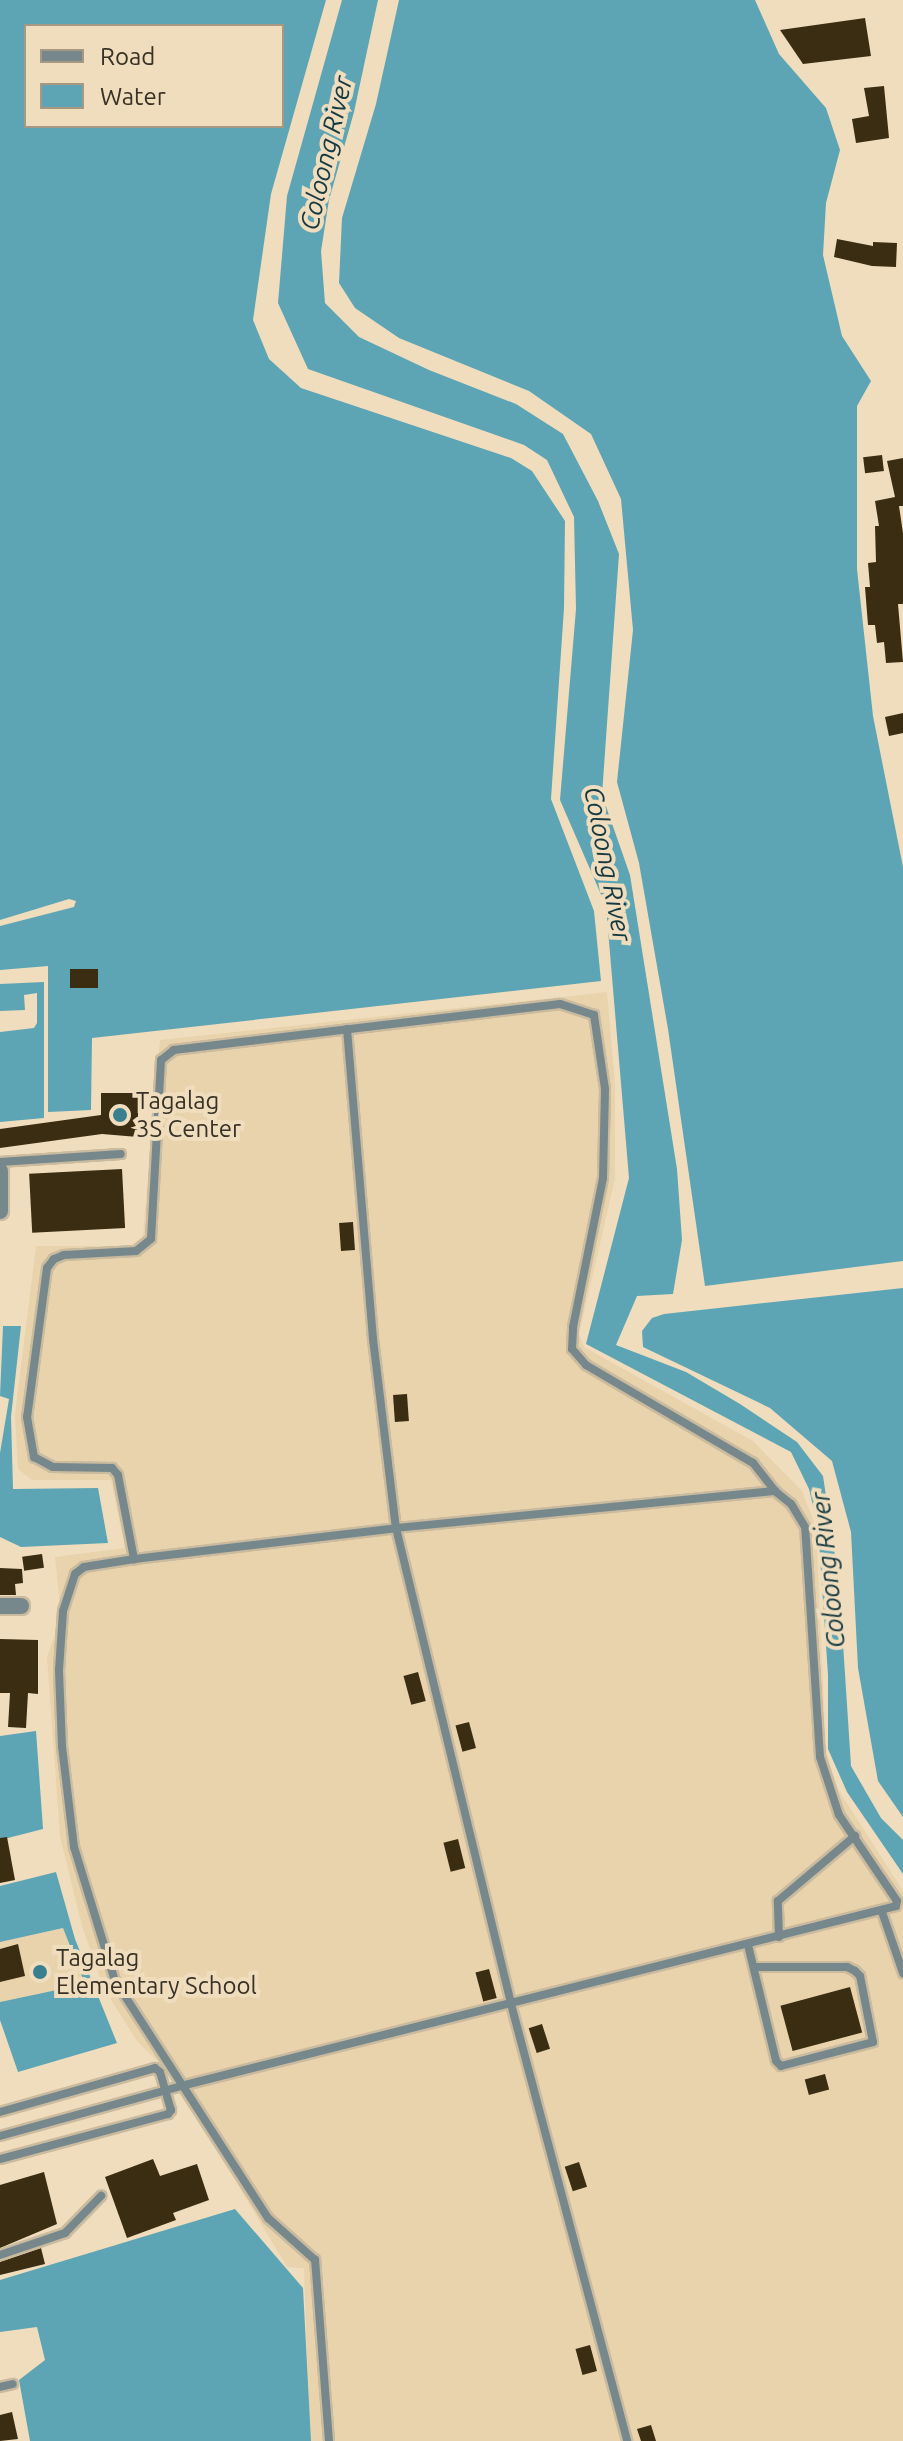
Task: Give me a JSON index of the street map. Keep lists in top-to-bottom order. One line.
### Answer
{"water":["Coloong River"],"places":["Tagalag 3S Center","Tagalag Elementary School"],"legend":["Road","Water"]}
